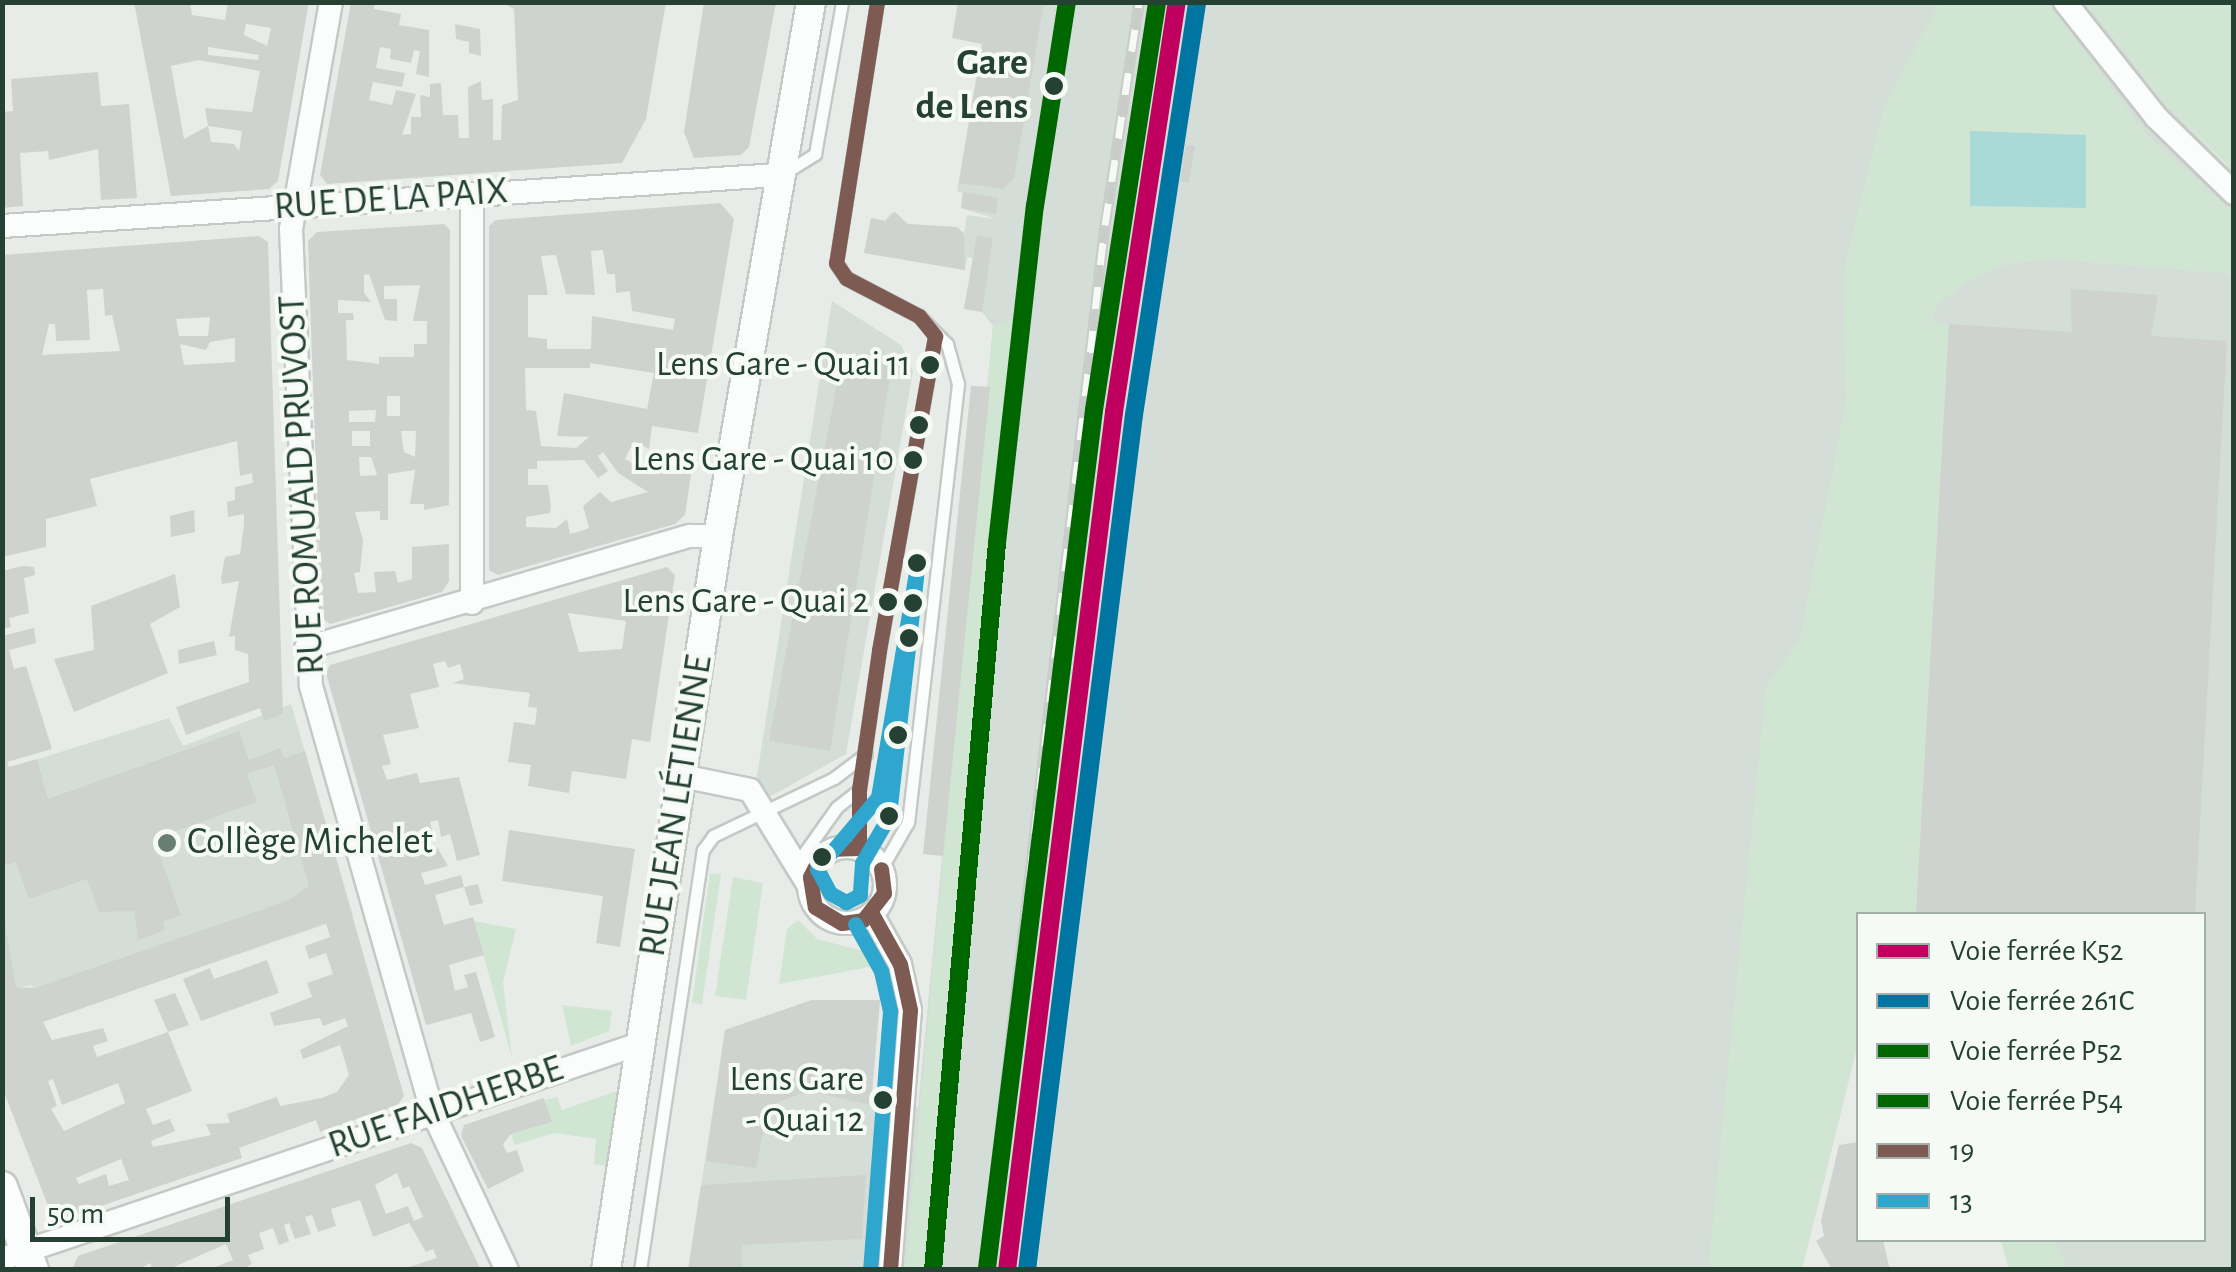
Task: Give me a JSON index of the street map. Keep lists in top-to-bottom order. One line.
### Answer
{"streets":{"street":["RUE DE LA PAIX","RUE ROMUALD PRUVOST","RUE JEAN LÉTIENNE","RUE FAIDHERBE"]},"crossings":[["RUE DE LA PAIX","RUE ROMUALD PRUVOST"],["RUE DE LA PAIX","RUE JEAN LÉTIENNE"],["RUE ROMUALD PRUVOST","RUE FAIDHERBE"],["RUE JEAN LÉTIENNE","RUE FAIDHERBE"]],"places":["Gare de Lens","Lens Gare - Quai 11","Lens Gare - Quai 10","Lens Gare - Quai 2","Collège Michelet","Lens Gare - Quai 12"],"lines":["rail line K52","rail line P52","rail line P54","transit line 19","rail line 261C","transit line 13"],"legend":["Voie ferrée K52","Voie ferrée 261C","Voie ferrée P52","Voie ferrée P54","19","13"],"scale_bar":"50 m"}
